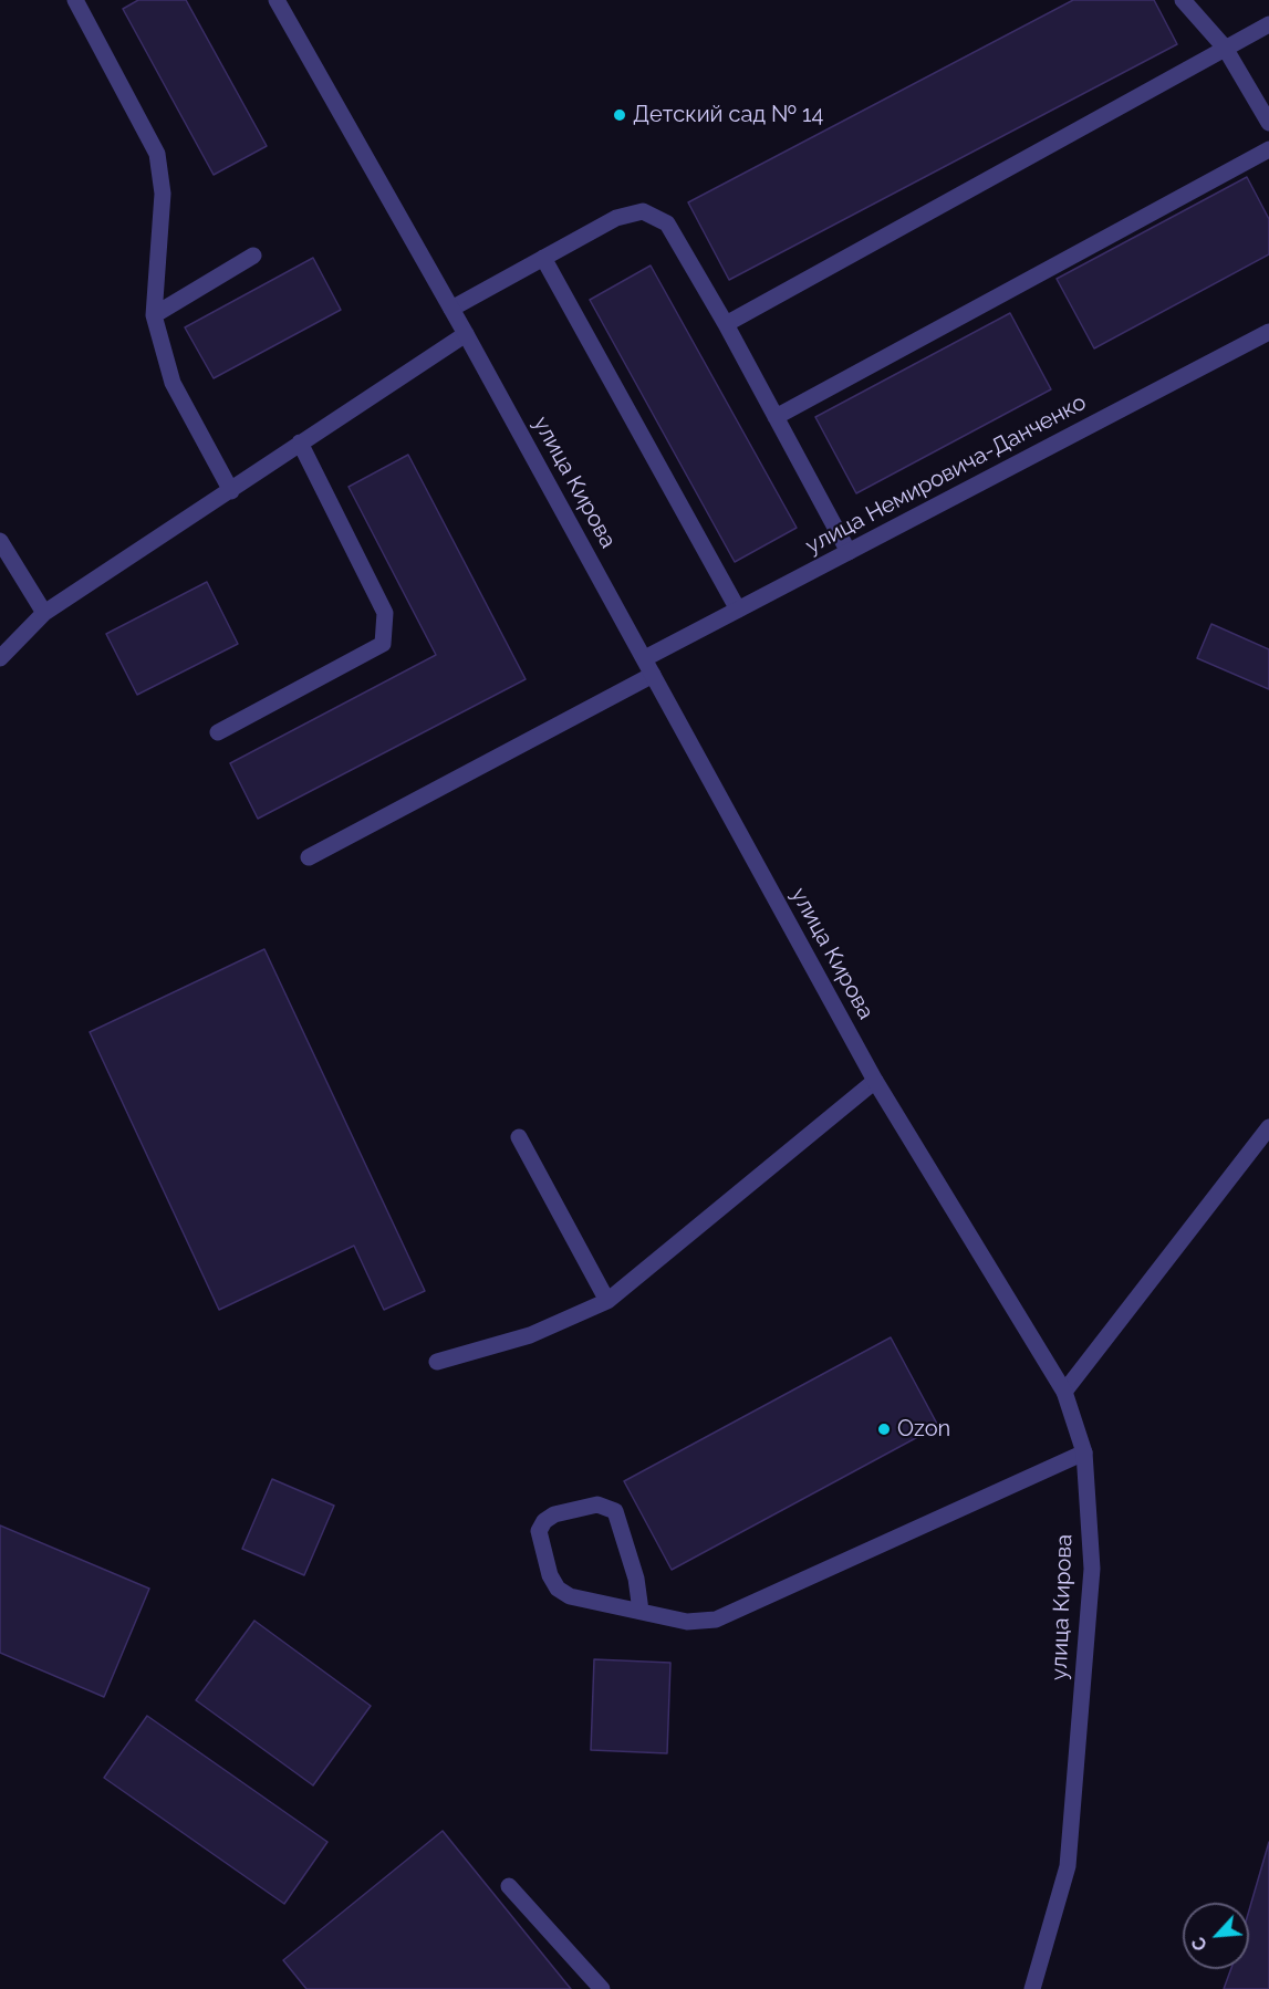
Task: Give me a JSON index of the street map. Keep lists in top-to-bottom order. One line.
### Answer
{"streets":{"street":["улица Немировича-Данченко","улица Кирова"]},"crossings":[["улица Немировича-Данченко","улица Кирова"]],"places":["Детский сад № 14","Ozon"],"north":"bottom left"}
